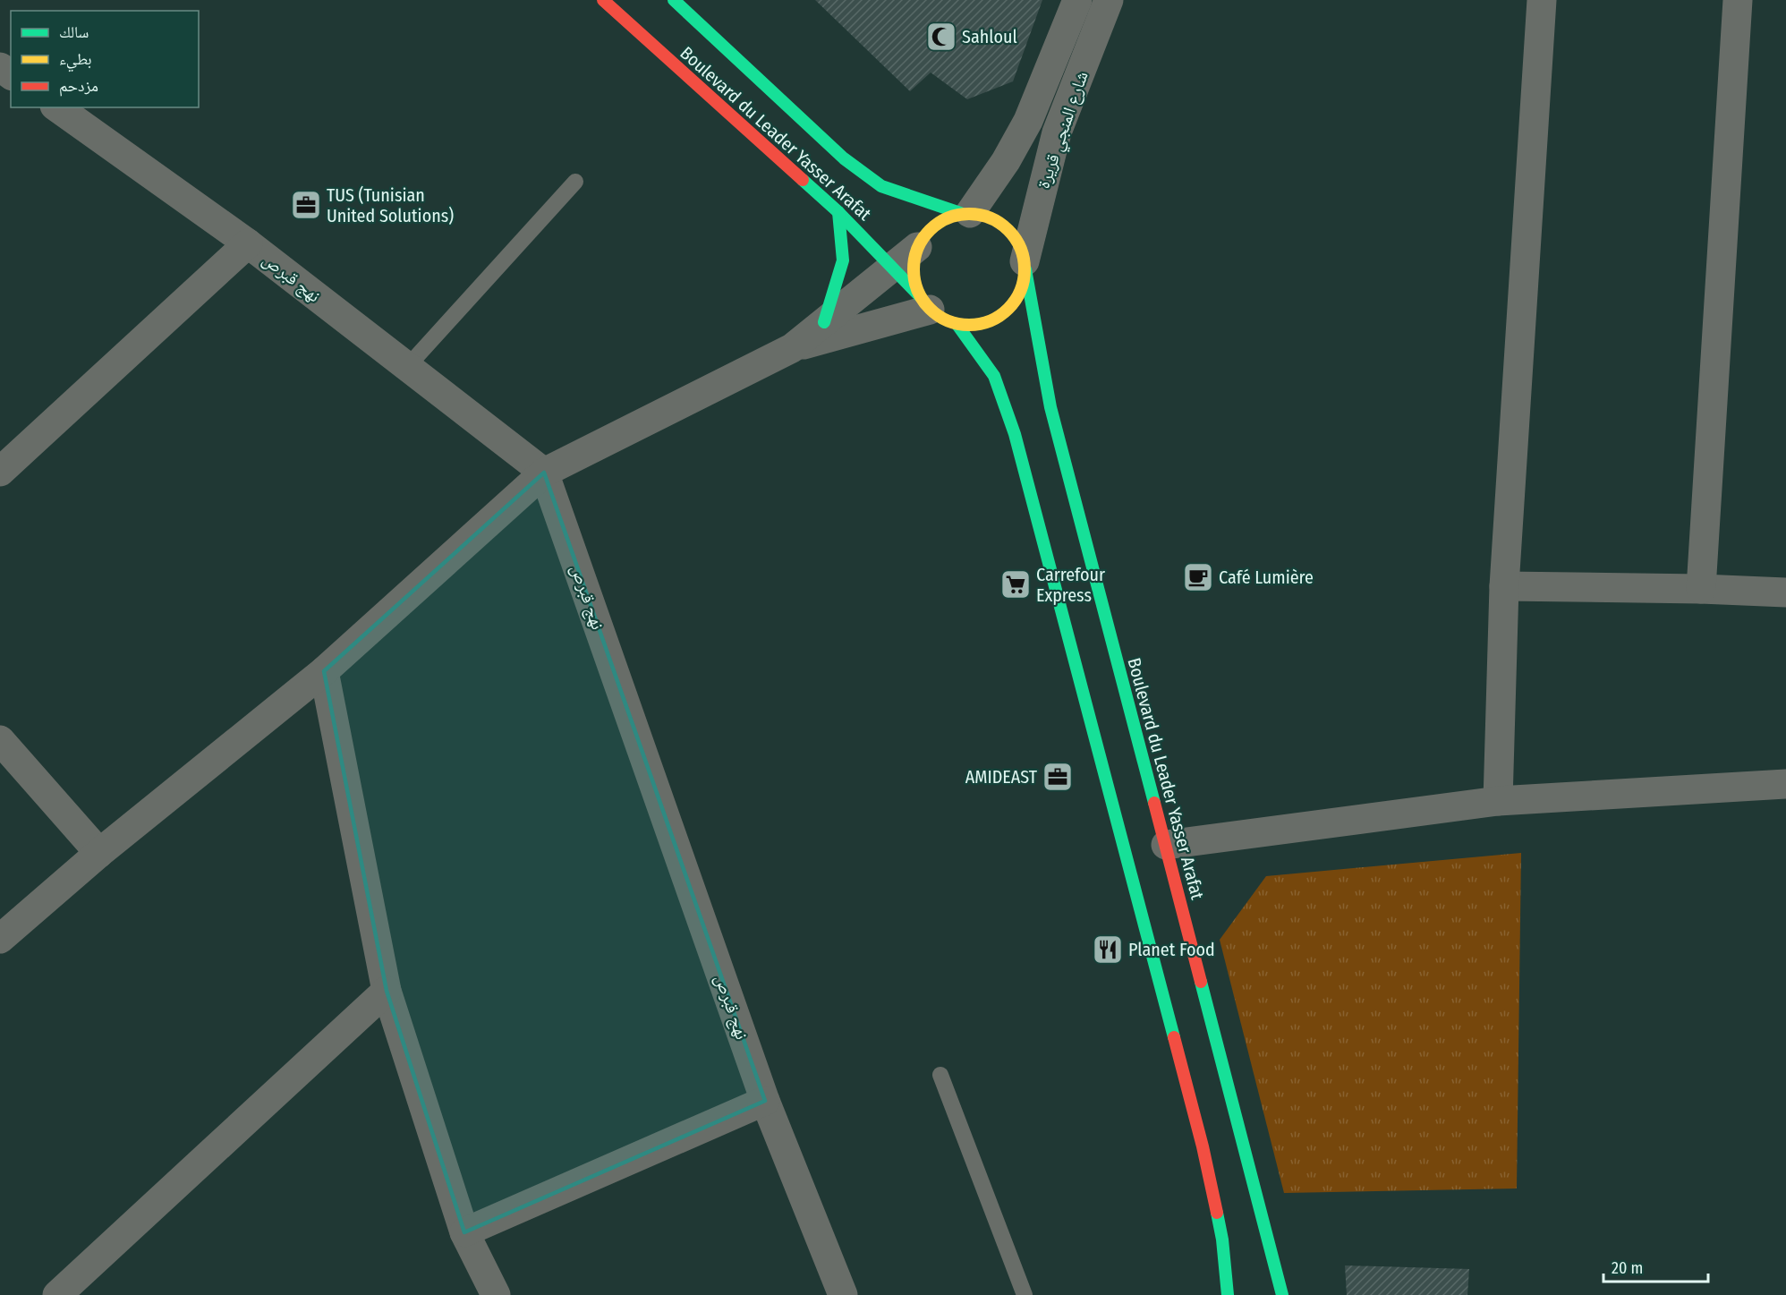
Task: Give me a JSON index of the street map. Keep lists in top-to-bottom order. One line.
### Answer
{"streets":{"main road":["Boulevard du Leader Yasser Arafat"],"street":["شارع المنجي قريرة","نهج قبرص"]},"crossings":[["شارع المنجي قريرة","Boulevard du Leader Yasser Arafat"]],"places":{"mosque":["Sahloul"],"office":["TUS (Tunisian United Solutions)","AMIDEAST"],"cafe":["Café Lumière"],"supermarket":["Carrefour Express"],"restaurant":["Planet Food"]},"legend":["سالك","بطيء","مزدحم"],"scale_bar":"20 m"}
